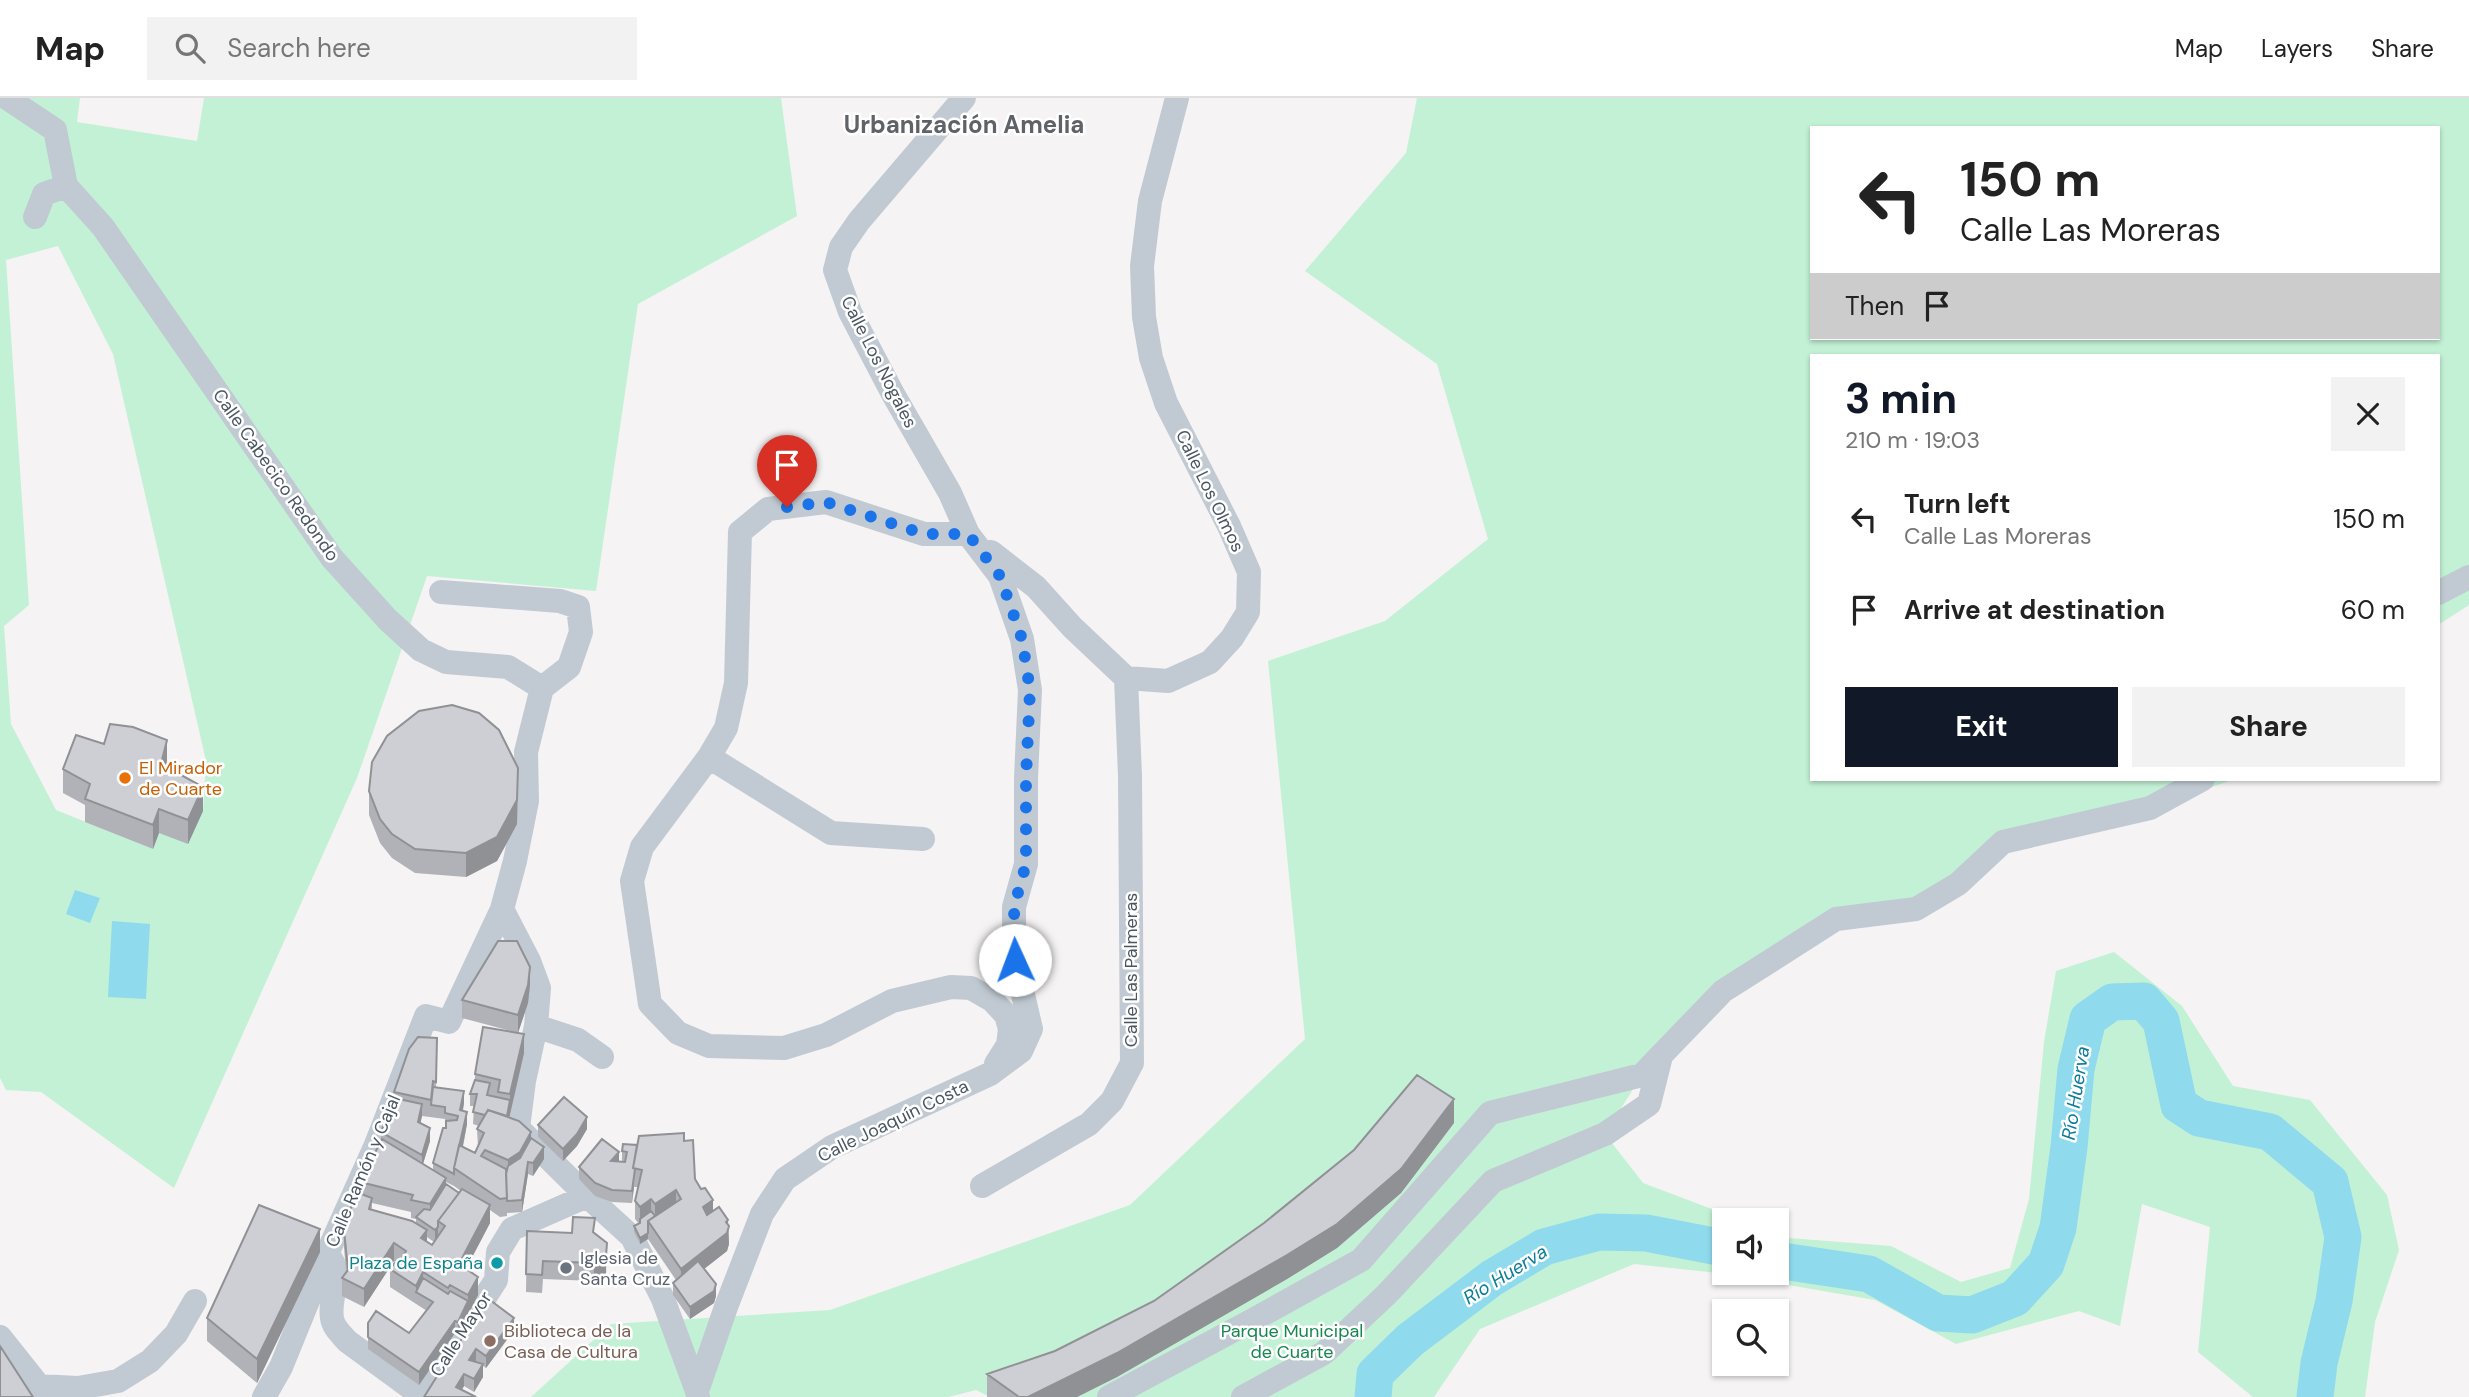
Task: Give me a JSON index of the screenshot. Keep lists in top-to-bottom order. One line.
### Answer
{"streets":{"street":["Calle Los Nogales","Calle Cabecico Redondo","Calle Los Olmos","Calle Las Palmeras","Calle Joaquín Costa","Calle Ramón y Cajal","Calle Mayor"]},"crossings":[["Calle Los Nogales","Calle Joaquín Costa"],["Calle Cabecico Redondo","Calle Ramón y Cajal"],["Calle Los Olmos","Calle Las Palmeras"]],"districts":["Urbanización Amelia"],"water":["Río Huerva"],"parks":["Parque Municipal de Cuarte"],"places":["El Mirador de Cuarte","Plaza de España","Iglesia de Santa Cruz","Biblioteca de la Casa de Cultura"],"page":{"header":"Map","search":"Search here","nav":["Map","Layers","Share"],"turn":["150 m","Calle Las Moreras"],"then":"Then","heading":["3 min","210 m · 19:03"],"list":[{"name":"Turn left","note":"Calle Las Moreras","value":"150 m"},{"name":"Arrive at destination","value":"60 m"}],"buttons":["Exit","Share"]}}
